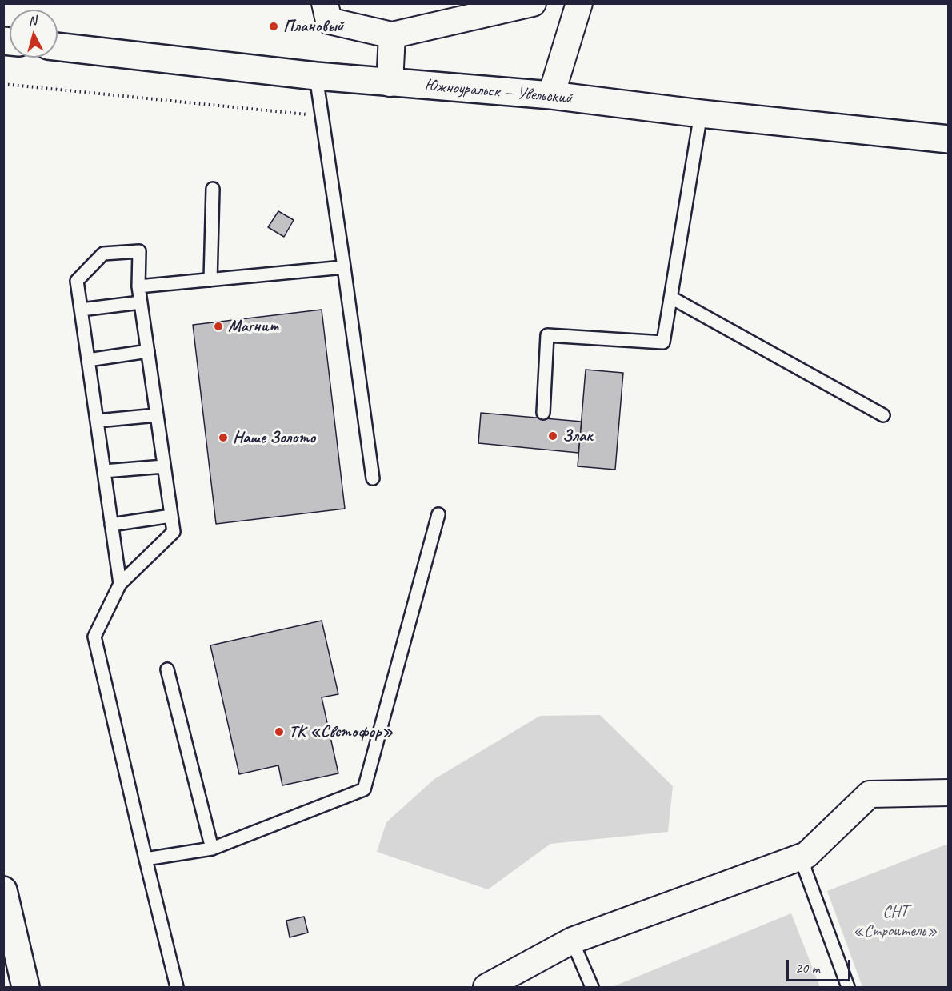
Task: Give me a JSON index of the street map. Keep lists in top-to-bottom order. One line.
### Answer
{"streets":{"main road":["Южноуральск — Увельский"]},"parks":["СНТ «Строитель»"],"places":["Плановый","Магнит","Злак","Наше Золото","ТК «Светофор»"],"scale_bar":"20 m","north":"top"}
